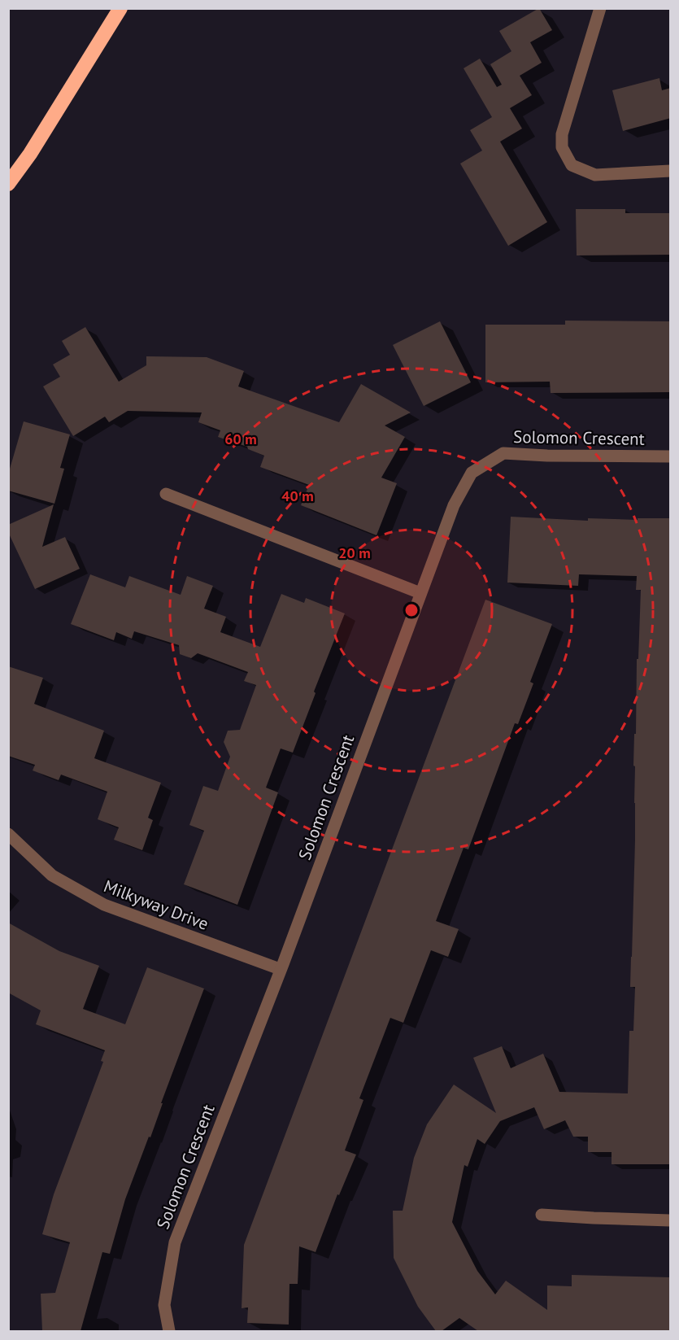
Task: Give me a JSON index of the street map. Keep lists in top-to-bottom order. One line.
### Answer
{"streets":{"street":["Solomon Crescent","Milkyway Drive"]},"crossings":[["Solomon Crescent","Milkyway Drive"]],"rings":["60 m","40 m","20 m"]}
